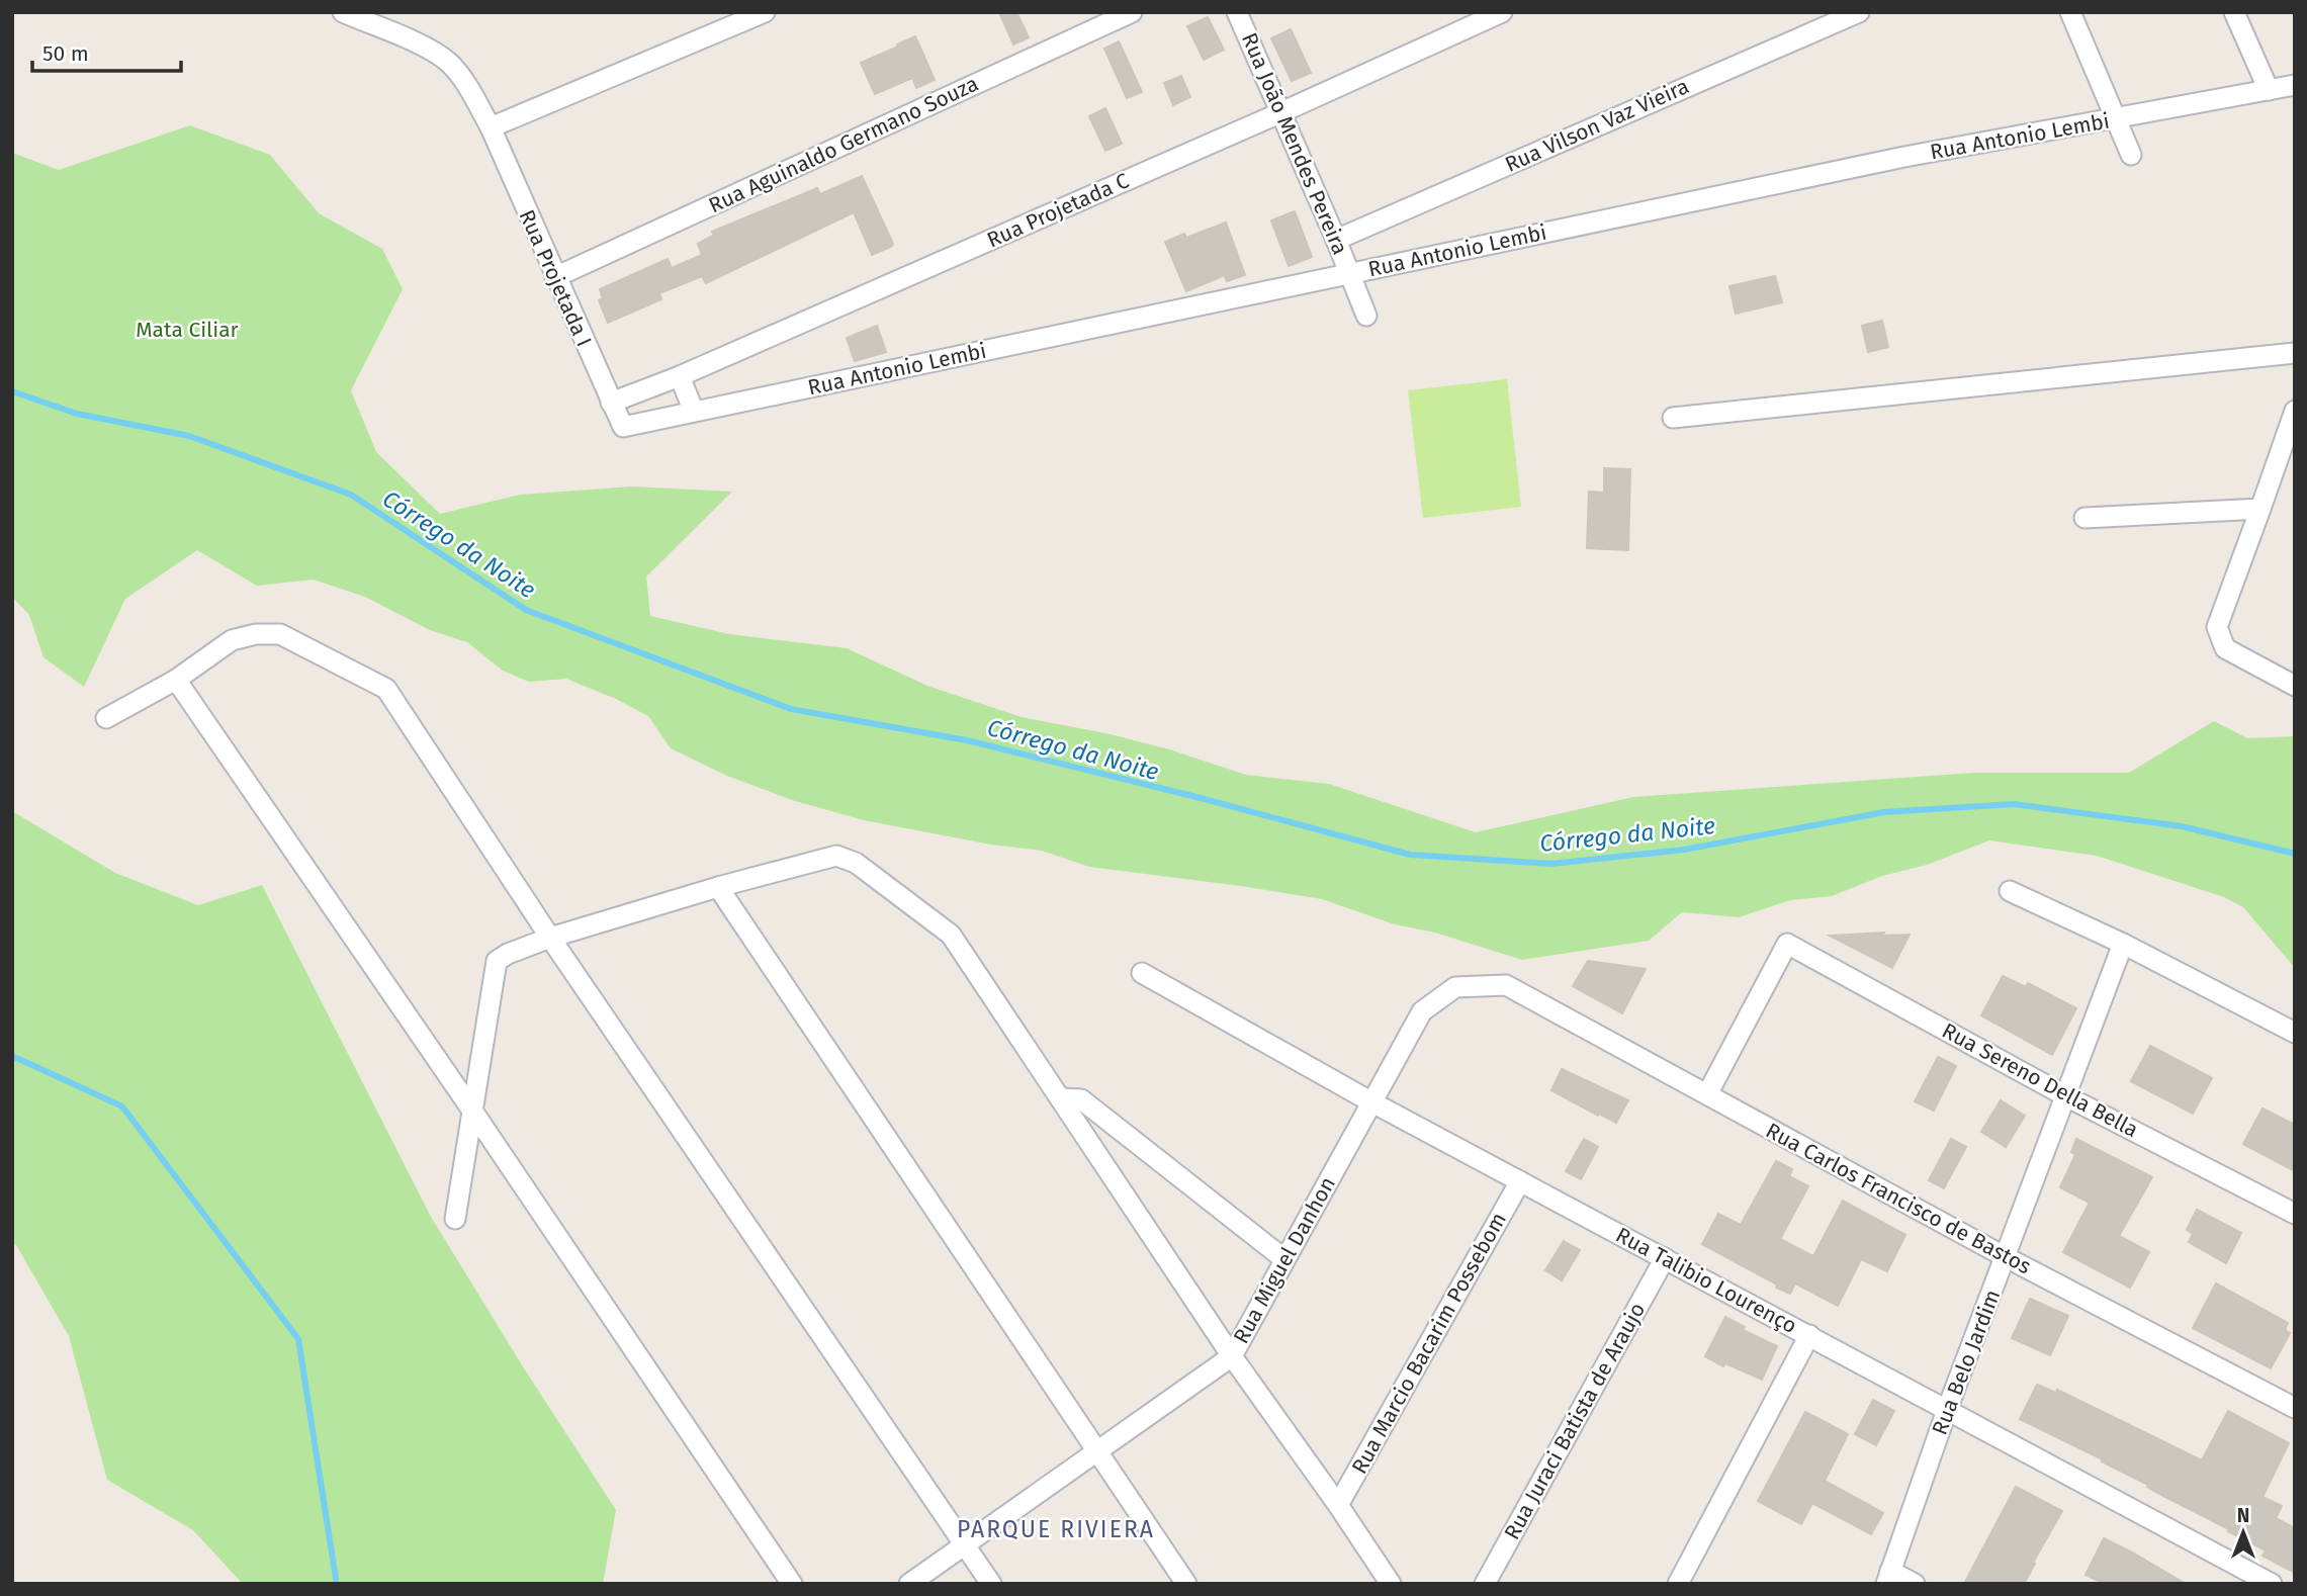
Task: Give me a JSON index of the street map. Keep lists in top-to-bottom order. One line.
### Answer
{"streets":{"street":["Rua Vilson Vaz Vieira","Rua Antonio Lembi","Rua João Mendes Pereira","Rua Aguinaldo Germano Souza","Rua Projetada C","Rua Projetada I","Rua Sereno Della Bella","Rua Carlos Francisco de Bastos","Rua Miguel Danhon","Rua Talibio Lourenço","Rua Marcio Bacarim Possebom","Rua Belo Jardim","Rua Juraci Batista de Araujo"]},"crossings":[["Rua Vilson Vaz Vieira","Rua João Mendes Pereira"],["Rua Antonio Lembi","Rua João Mendes Pereira"],["Rua Antonio Lembi","Rua Projetada I"],["Rua João Mendes Pereira","Rua Projetada C"],["Rua Aguinaldo Germano Souza","Rua Projetada I"],["Rua Projetada C","Rua Projetada I"],["Rua Sereno Della Bella","Rua Carlos Francisco de Bastos"],["Rua Sereno Della Bella","Rua Belo Jardim"],["Rua Carlos Francisco de Bastos","Rua Miguel Danhon"],["Rua Carlos Francisco de Bastos","Rua Belo Jardim"],["Rua Miguel Danhon","Rua Talibio Lourenço"],["Rua Talibio Lourenço","Rua Marcio Bacarim Possebom"],["Rua Talibio Lourenço","Rua Belo Jardim"],["Rua Talibio Lourenço","Rua Juraci Batista de Araujo"]],"districts":["PARQUE RIVIERA"],"water":["Córrego da Noite"],"parks":["Mata Ciliar"],"scale_bar":"50 m","north":"top"}
